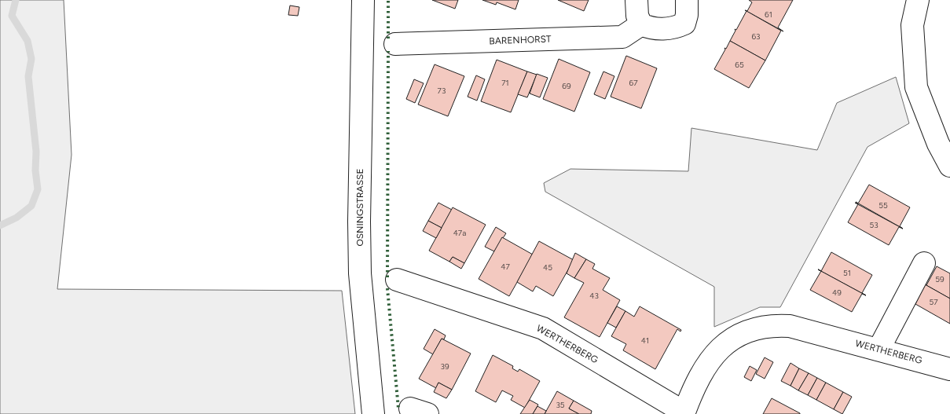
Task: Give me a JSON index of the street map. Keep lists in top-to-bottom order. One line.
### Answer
{"streets":{"street":["BARENHORST","OSNINGSTRASSE","WERTHERBERG"]},"house_numbers":["61","63","65","71","67","69","73","55","53","47a","47","45","51","59","49","43","57","41","39","35"]}
